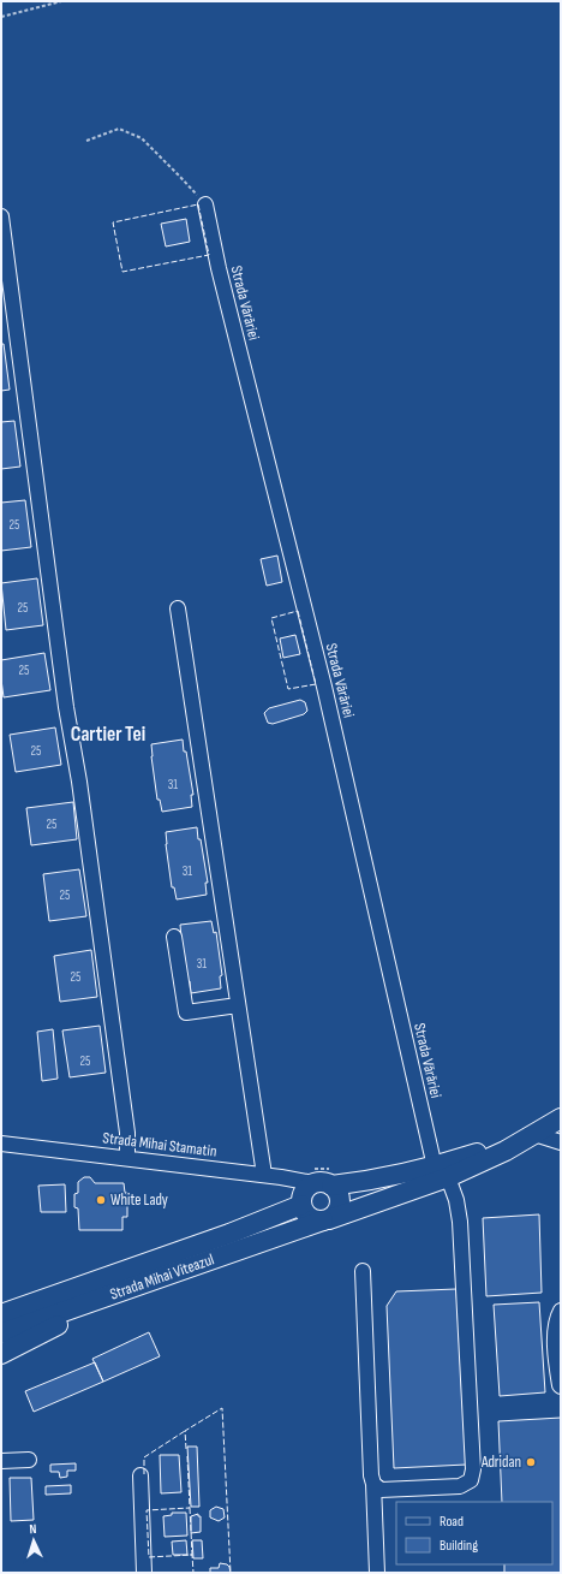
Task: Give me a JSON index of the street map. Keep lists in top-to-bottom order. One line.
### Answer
{"streets":{"main road":["Strada Mihai Viteazul"],"street":["Strada Vărăriei","Strada Mihai Stamatin"]},"crossings":[["Strada Vărăriei","Strada Mihai Viteazul"],["Strada Mihai Stamatin","Strada Mihai Viteazul"]],"districts":["Cartier Tei"],"places":["White Lady","Adridan"],"house_numbers":["25","25","25","25","31","25","31","25","31","25","25"],"legend":["Road","Building"],"north":"top"}
